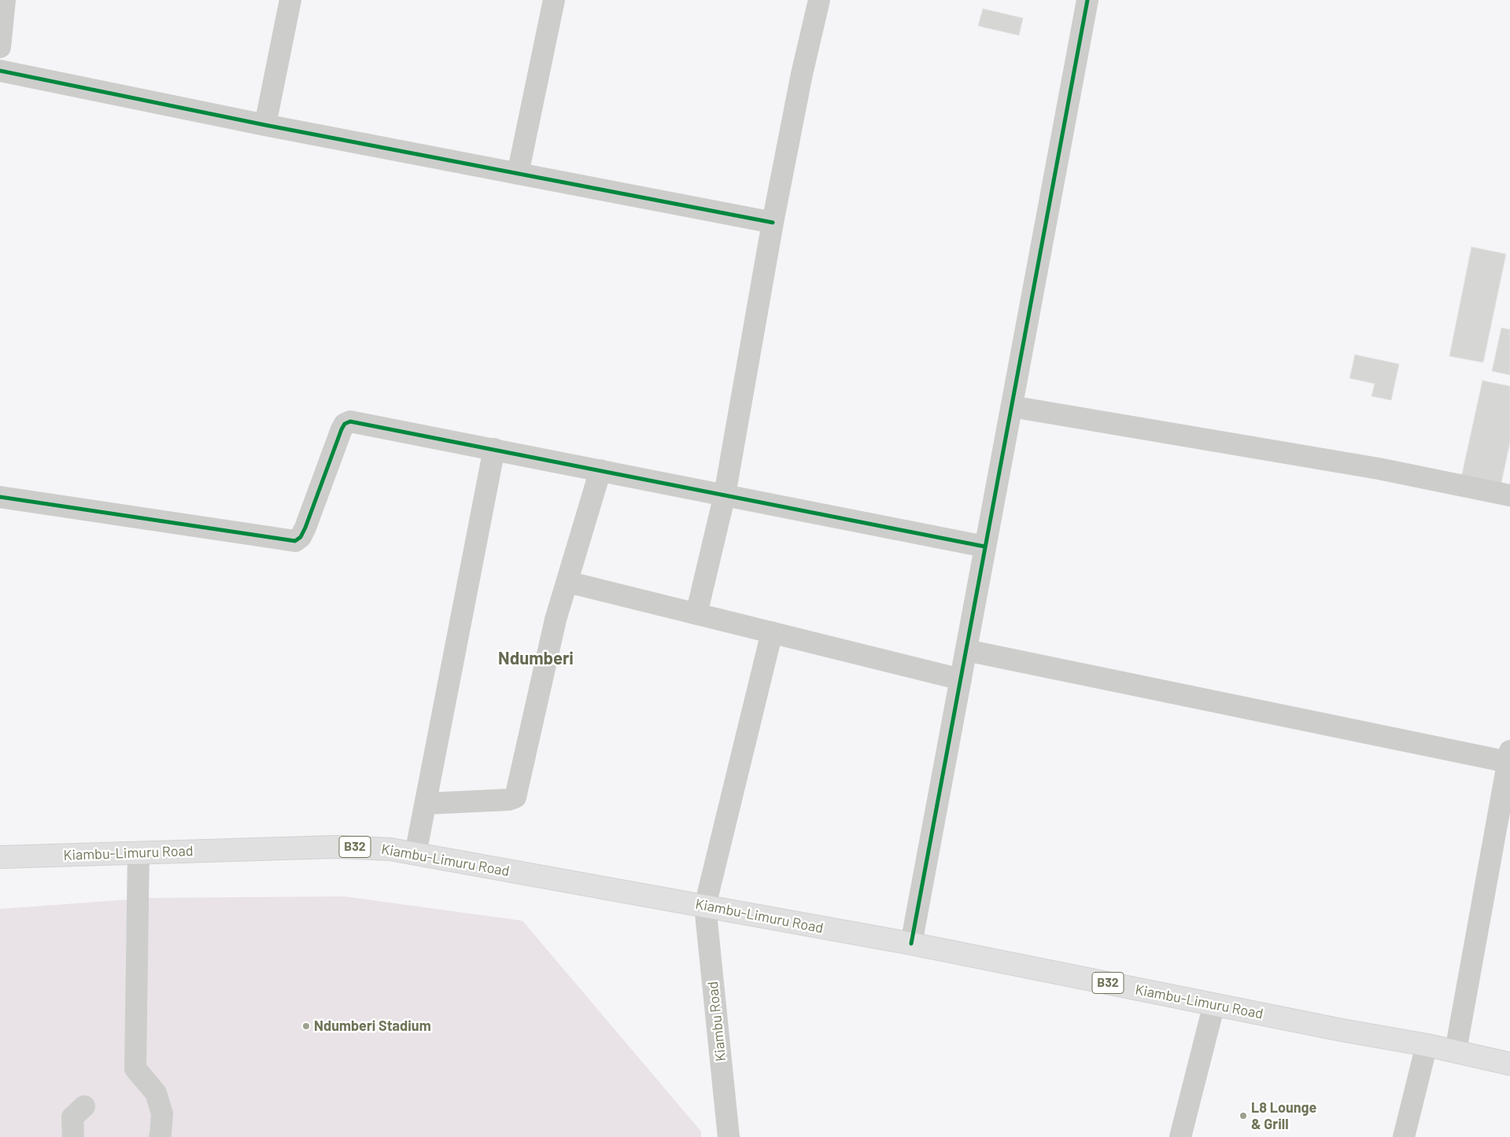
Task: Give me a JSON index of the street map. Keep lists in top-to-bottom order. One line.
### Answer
{"streets":{"highway":["B32","Kiambu-Limuru Road"],"street":["Kiambu Road"]},"crossings":[["Kiambu-Limuru Road","Kiambu Road"]],"districts":["Ndumberi"],"places":["Ndumberi Stadium","L8 Lounge & Grill"]}
